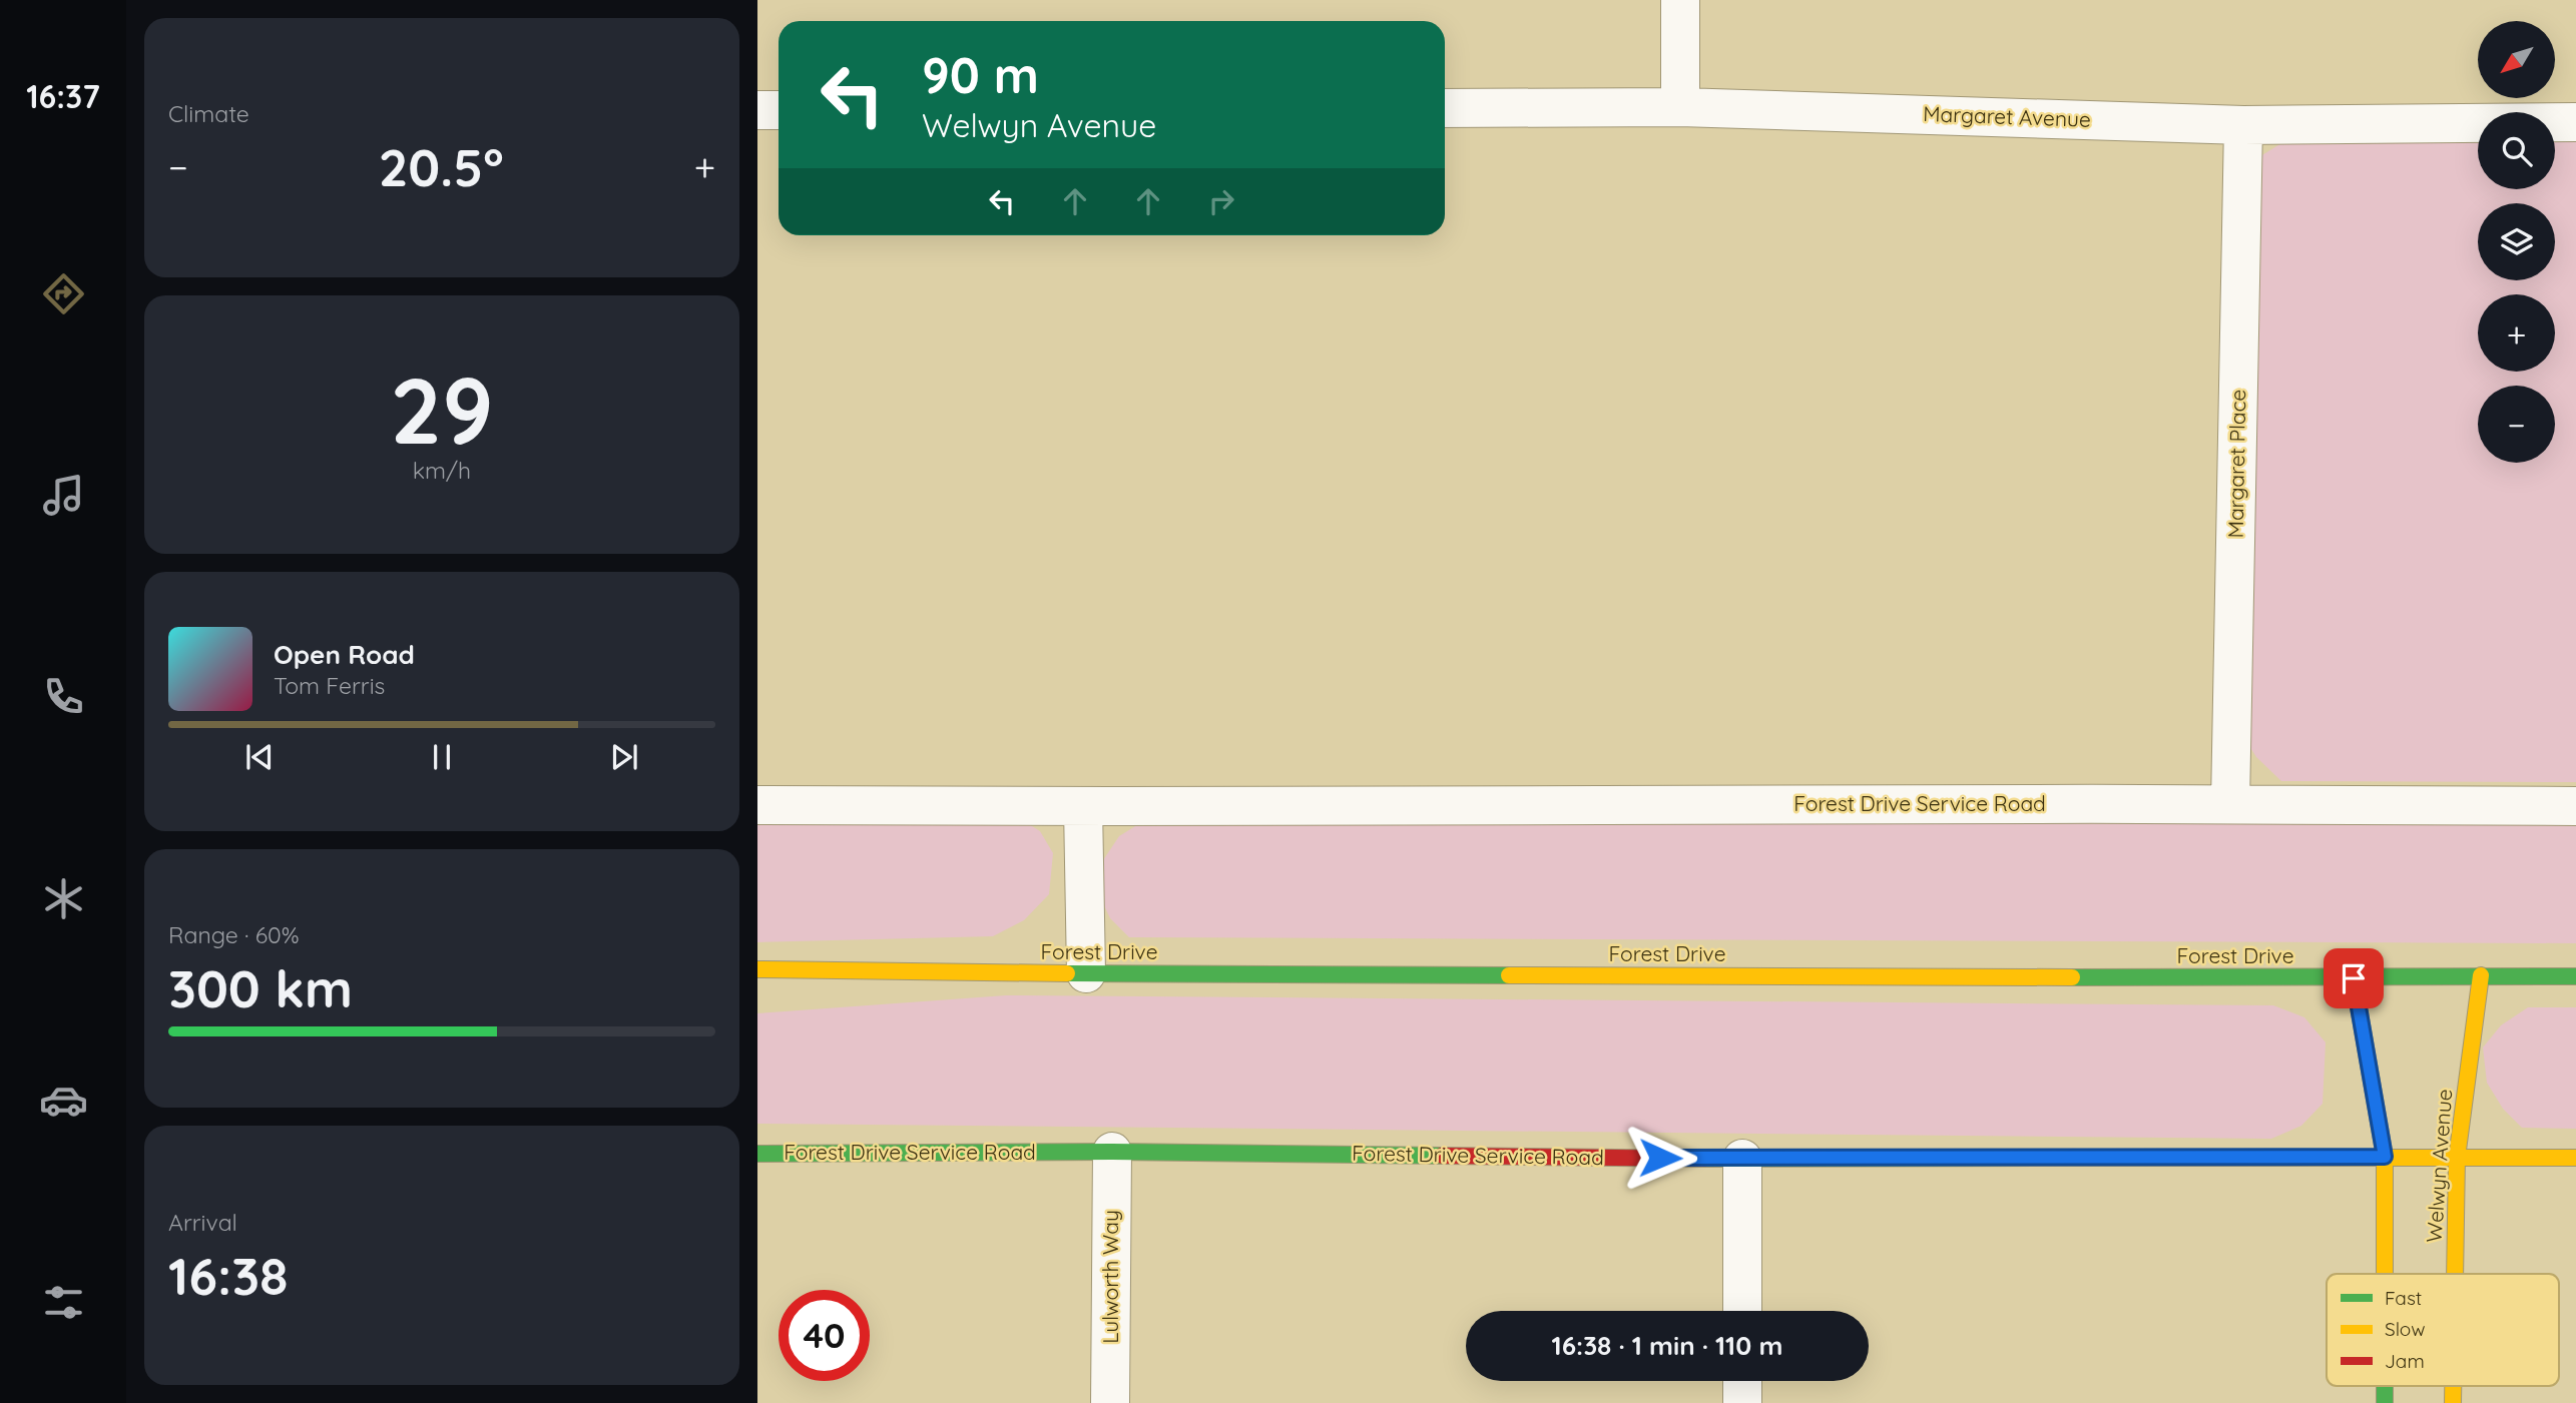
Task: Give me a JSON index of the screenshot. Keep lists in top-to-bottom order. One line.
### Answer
{"streets":{"street":["Margaret Avenue","Margaret Place","Forest Drive Service Road","Forest Drive","Welwyn Avenue","Lulworth Way"]},"crossings":[["Margaret Avenue","Margaret Place"],["Margaret Place","Forest Drive Service Road"],["Forest Drive Service Road","Welwyn Avenue"],["Forest Drive Service Road","Lulworth Way"],["Forest Drive","Welwyn Avenue"]],"legend":["Fast","Slow","Jam"],"north":"bottom left","page":{"tabs":"16:37","tile":["Climate",["29","km/h"],["Range · 60%","300 km"],["Arrival","16:38"]],"map_buttons":["+","−"],"turn":["90 m","Welwyn Avenue"],"heat":["−","20.5°","+"],"song":["Open Road","Tom Ferris"],"limit":"40","trip":"16:38 · 1 min · 110 m"}}
